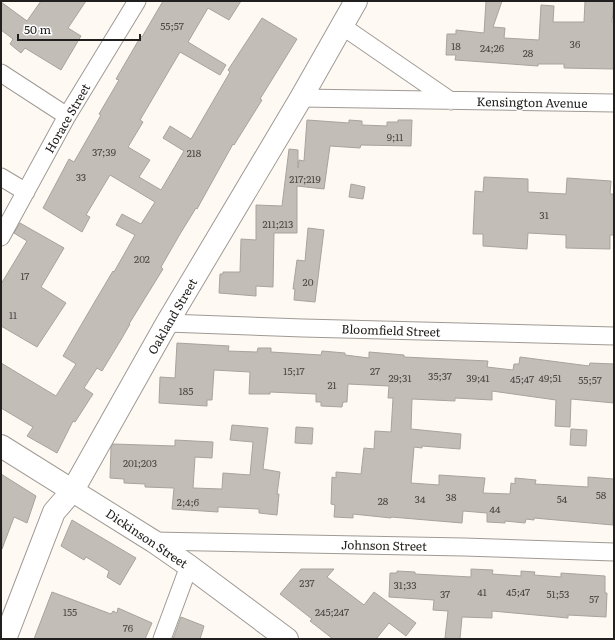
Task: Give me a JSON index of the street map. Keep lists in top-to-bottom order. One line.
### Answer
{"streets":{"main road":["Oakland Street","Dickinson Street"],"street":["Kensington Avenue","Horace Street","Bloomfield Street","Johnson Street"]},"crossings":[["Kensington Avenue","Oakland Street"],["Oakland Street","Bloomfield Street"],["Oakland Street","Dickinson Street"],["Dickinson Street","Johnson Street"]],"house_numbers":["55;57","36","18","24;26","28","9;11","37;39","218","33","217;219","31","211;213","202","17","20","11","15;17","27","35;37","29;31","39;41","49;51","45;47","55;57","21","185","201;203","58","38","34","54","28","2;4;6","44","237","31;33","41","45;47","37","51;53","57","155","245;247","76"],"scale_bar":"50 m"}
